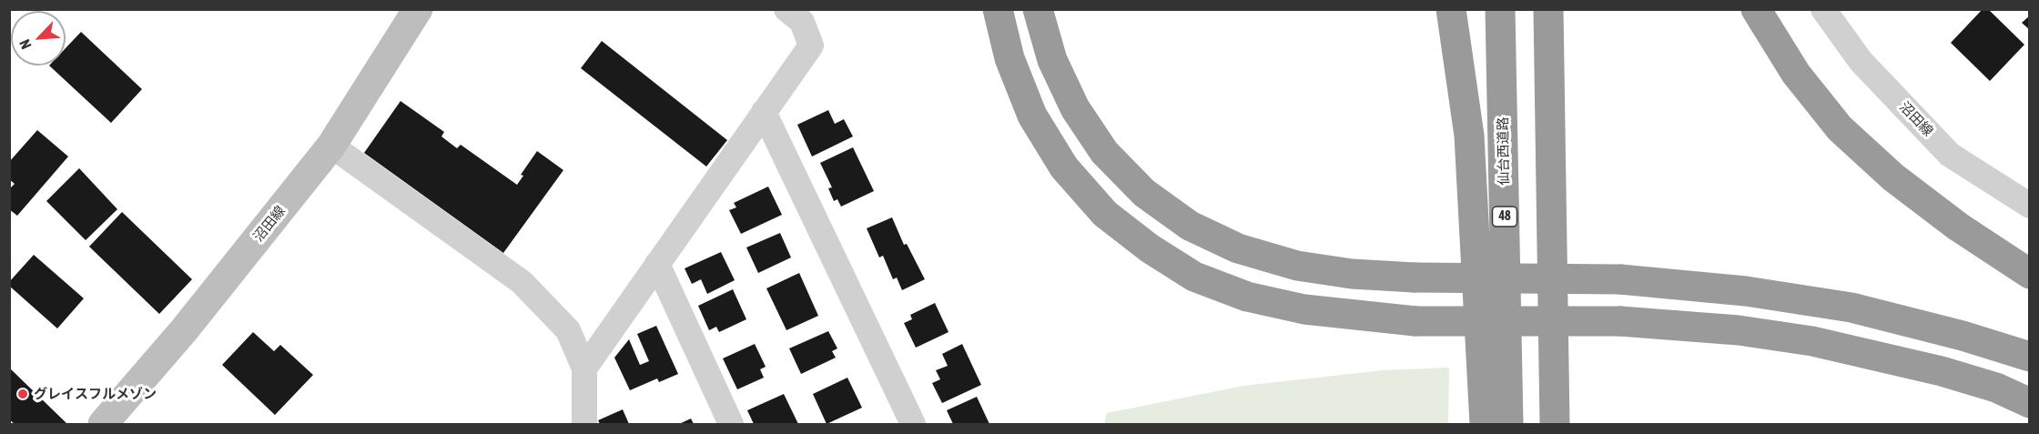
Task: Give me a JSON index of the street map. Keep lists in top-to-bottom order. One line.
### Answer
{"streets":{"highway":["仙台西道路","48"],"street":["沼田線"]},"places":["グレイスフルメゾン"],"north":"bottom left"}
